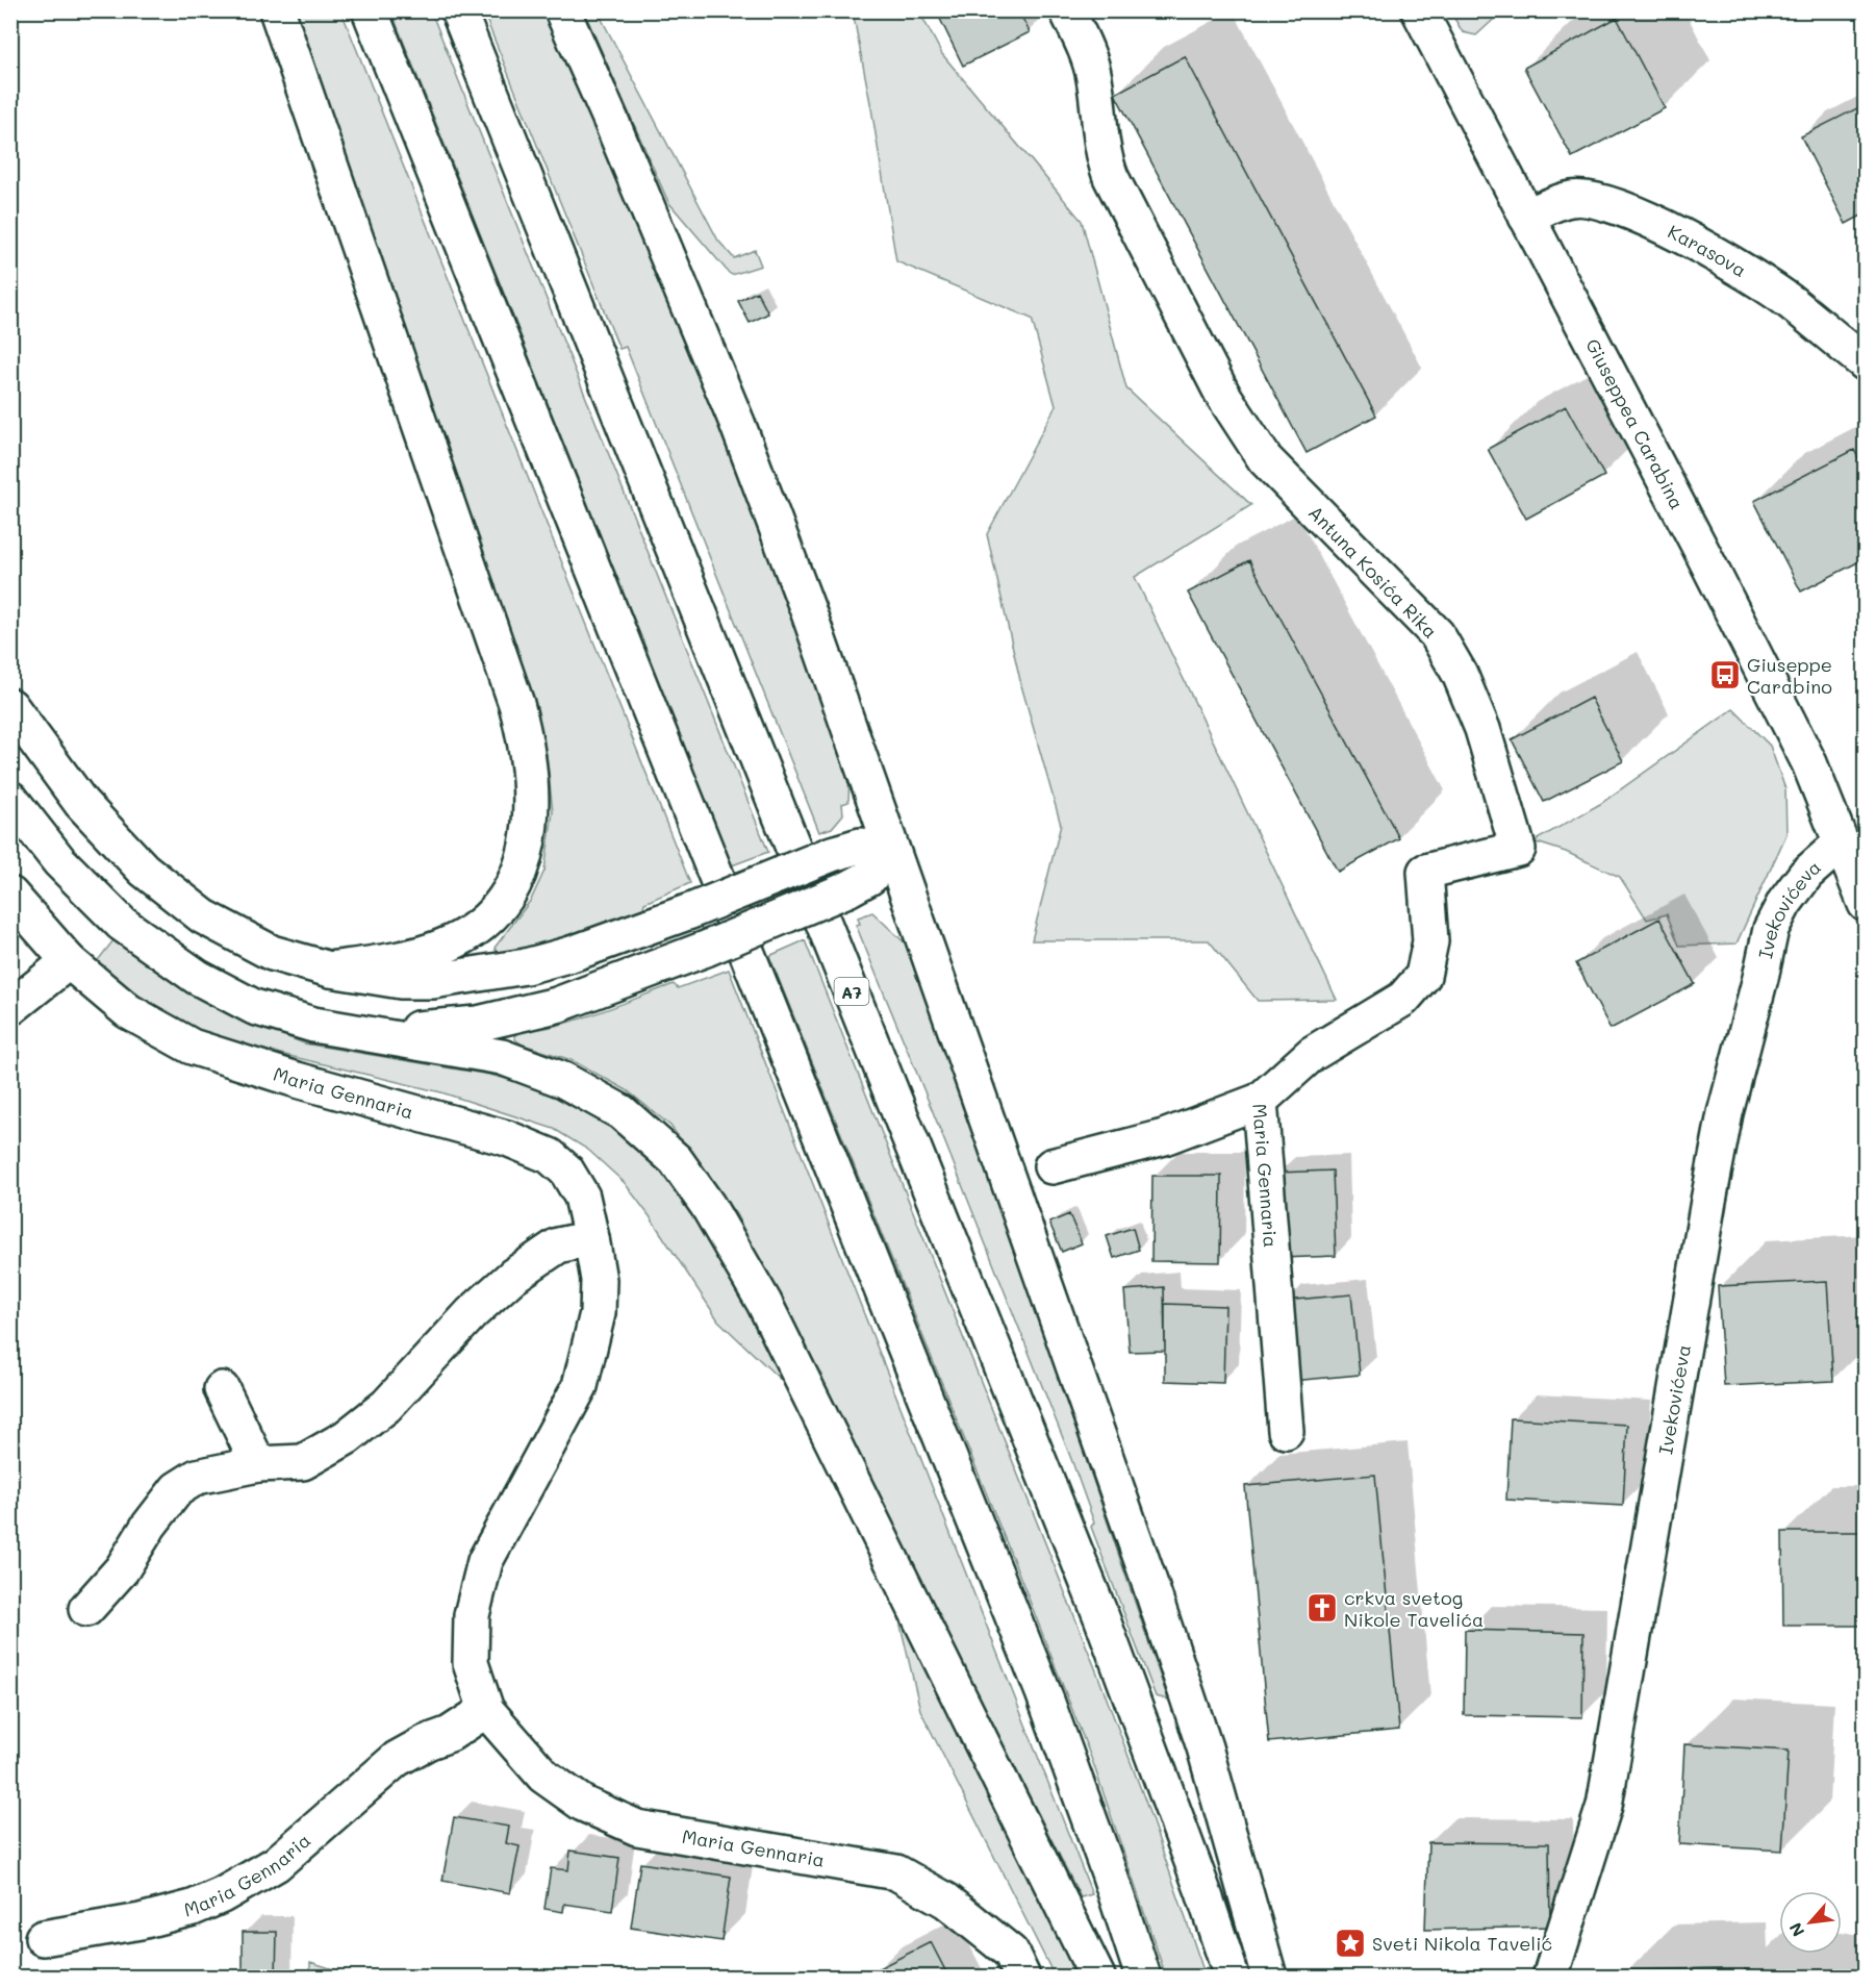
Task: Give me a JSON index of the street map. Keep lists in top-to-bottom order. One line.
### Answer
{"streets":{"main road":["Karasova","Giuseppea Carabina","Antuna Kosića Rika","Ivekovićeva","A7","Maria Gennaria"]},"crossings":[["Karasova","Giuseppea Carabina"],["Giuseppea Carabina","Ivekovićeva"],["Antuna Kosića Rika","Maria Gennaria"]],"places":{"bus stop":["Giuseppe Carabino"],"church":["crkva svetog Nikole Tavelića"],"place":["Sveti Nikola Tavelić"]},"north":"bottom left"}
